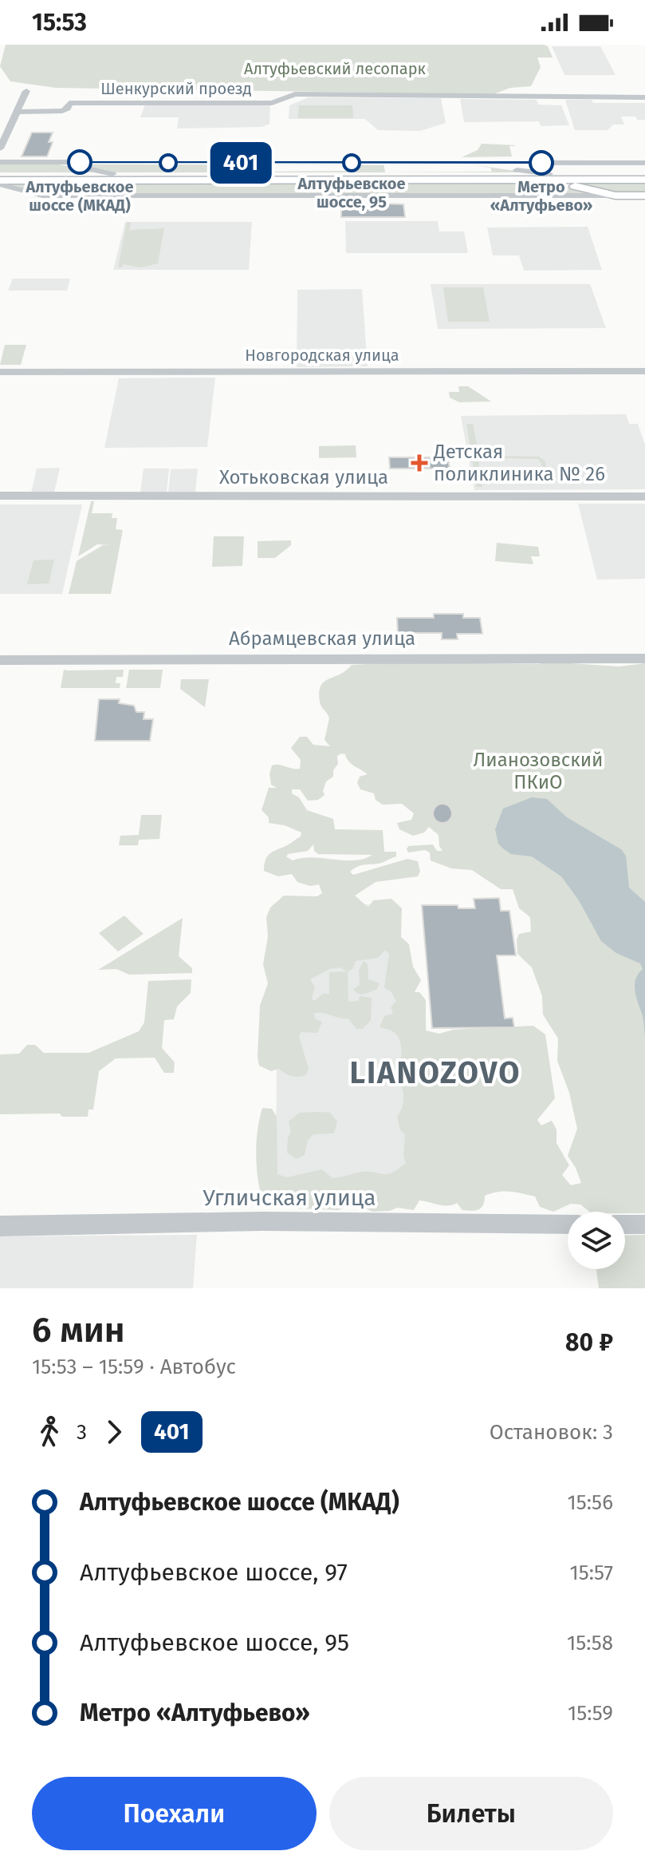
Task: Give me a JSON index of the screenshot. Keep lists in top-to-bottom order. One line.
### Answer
{"streets":{"street":["Шенкурский проезд","Новгородская улица","Хотьковская улица","Абрамцевская улица","Угличская улица"]},"districts":["LIANOZOVO"],"parks":["Алтуфьевский лесопарк","Лианозовский ПКиО"],"places":{"other":["Алтуфьевское шоссе (МКАД)","Алтуфьевское шоссе, 95","Метро «Алтуфьево»"],"health":["Детская поликлиника № 26"]},"lines":["bus line 401"],"page":{"status":"15:53","on_map":"401","heading":["6 мин","15:53 – 15:59 · Автобус","80 ₽"],"legs":["3","401","Остановок: 3"],"list":[{"name":"Алтуфьевское шоссе (МКАД)","value":"15:56"},{"name":"Алтуфьевское шоссе, 97","value":"15:57"},{"name":"Алтуфьевское шоссе, 95","value":"15:58"},{"name":"Метро «Алтуфьево»","value":"15:59"}],"buttons":["Поехали","Билеты"]}}
